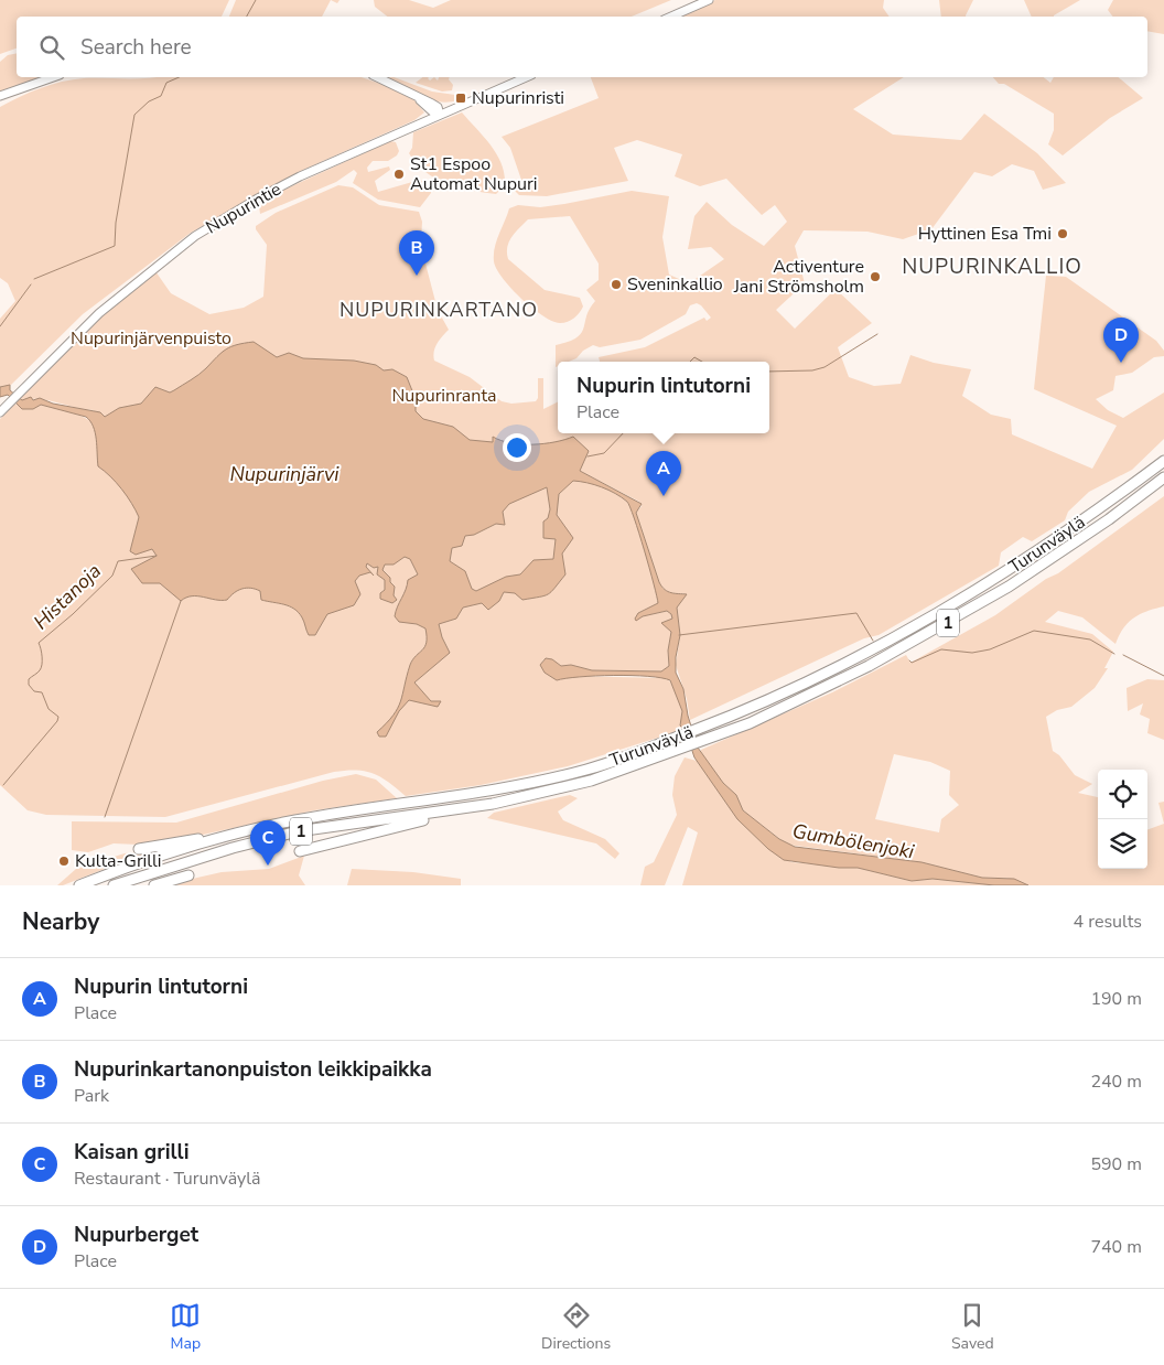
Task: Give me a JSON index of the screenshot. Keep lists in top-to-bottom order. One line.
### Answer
{"streets":{"highway":["Turunväylä","1"],"main road":["Nupurintie"]},"districts":["NUPURINKALLIO","NUPURINKARTANO"],"water":["Nupurinjärvi","Histanoja","Gumbölenjoki"],"parks":["Nupurinjärvenpuisto","Nupurinranta"],"places":{"transit":["Nupurinristi"],"other":["St1 Espoo Automat Nupuri","Hyttinen Esa Tmi","Activenture Jani Strömsholm","Sveninkallio","Kulta-Grilli"]},"page":{"search":"Search here","pins":["B","D","A","C"],"popup":["Nupurin lintutorni","Place"],"heading":["Nearby","4 results"],"list":[{"mark":"A","name":"Nupurin lintutorni","note":"Place","value":"190 m"},{"mark":"B","name":"Nupurinkartanonpuiston leikkipaikka","note":"Park","value":"240 m"},{"mark":"C","name":"Kaisan grilli","note":"Restaurant · Turunväylä","value":"590 m"},{"mark":"D","name":"Nupurberget","note":"Place","value":"740 m"}],"nav":["Map","Directions","Saved"]}}
